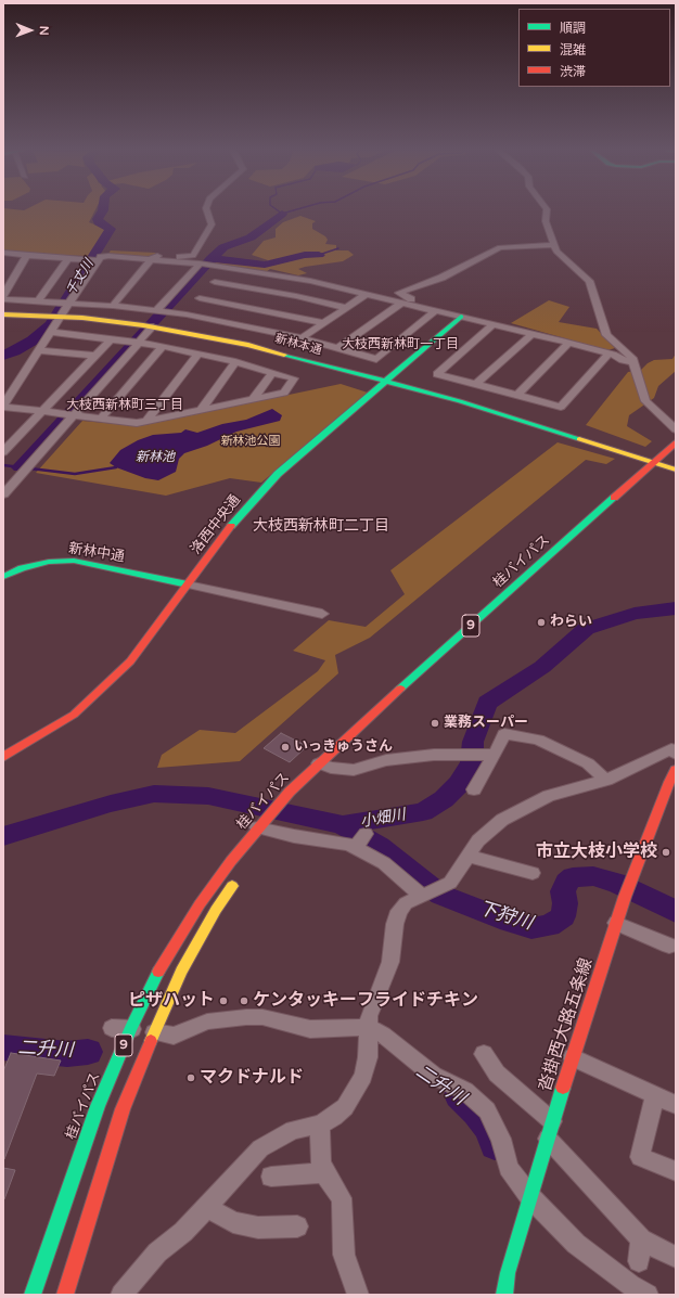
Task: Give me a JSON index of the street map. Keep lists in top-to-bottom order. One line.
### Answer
{"streets":{"main road":["新林本通","洛西中央通","新林中通","桂バイパス","9","沓掛西大路五条線"]},"crossings":[["新林本通","洛西中央通"],["新林本通","桂バイパス"],["洛西中央通","新林中通"]],"districts":["大枝西新林町一丁目","大枝西新林町三丁目","大枝西新林町二丁目"],"water":["千丈川","新林池","小畑川","下狩川","二升川"],"parks":["新林池公園"],"places":["わらい","業務スーパー","いっきゅうさん","市立大枝小学校","ピザハット","ケンタッキーフライドチキン","マクドナルド"],"legend":["順調","混雑","渋滞"],"north":"right"}
